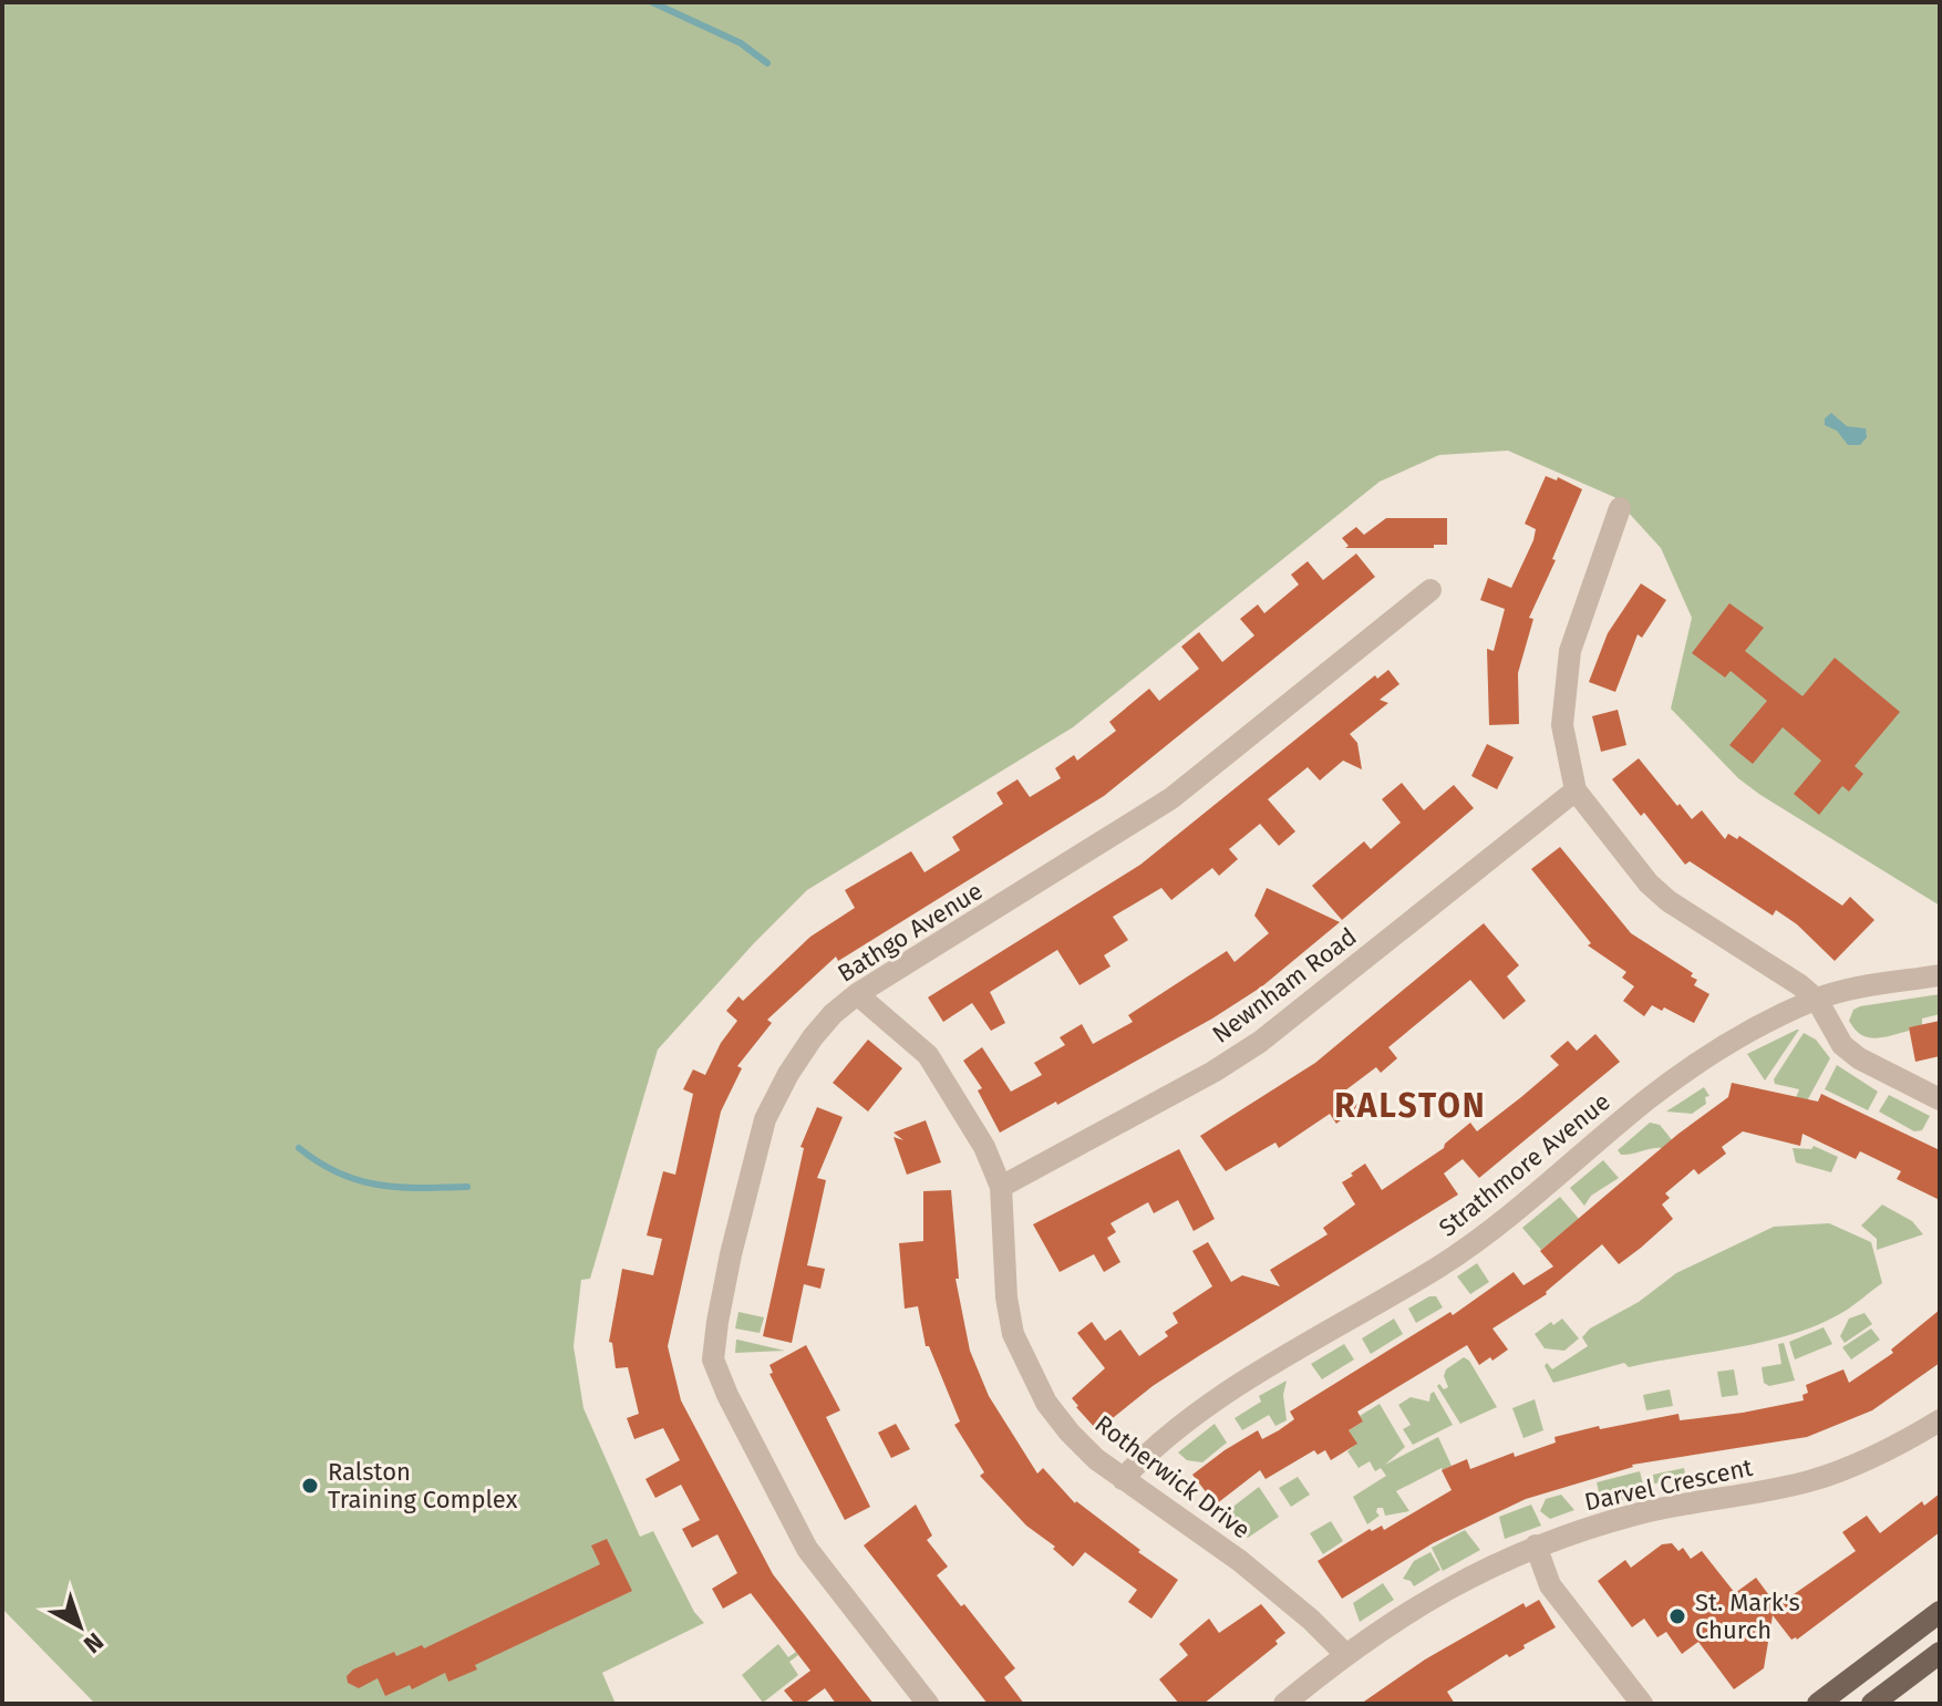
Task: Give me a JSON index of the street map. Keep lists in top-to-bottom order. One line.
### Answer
{"streets":{"street":["Bathgo Avenue","Newnham Road","Strathmore Avenue","Rotherwick Drive","Darvel Crescent"]},"crossings":[["Bathgo Avenue","Rotherwick Drive"],["Newnham Road","Rotherwick Drive"],["Strathmore Avenue","Rotherwick Drive"],["Rotherwick Drive","Darvel Crescent"]],"districts":["RALSTON"],"places":["Ralston Training Complex","St. Mark's Church"],"north":"bottom right"}
